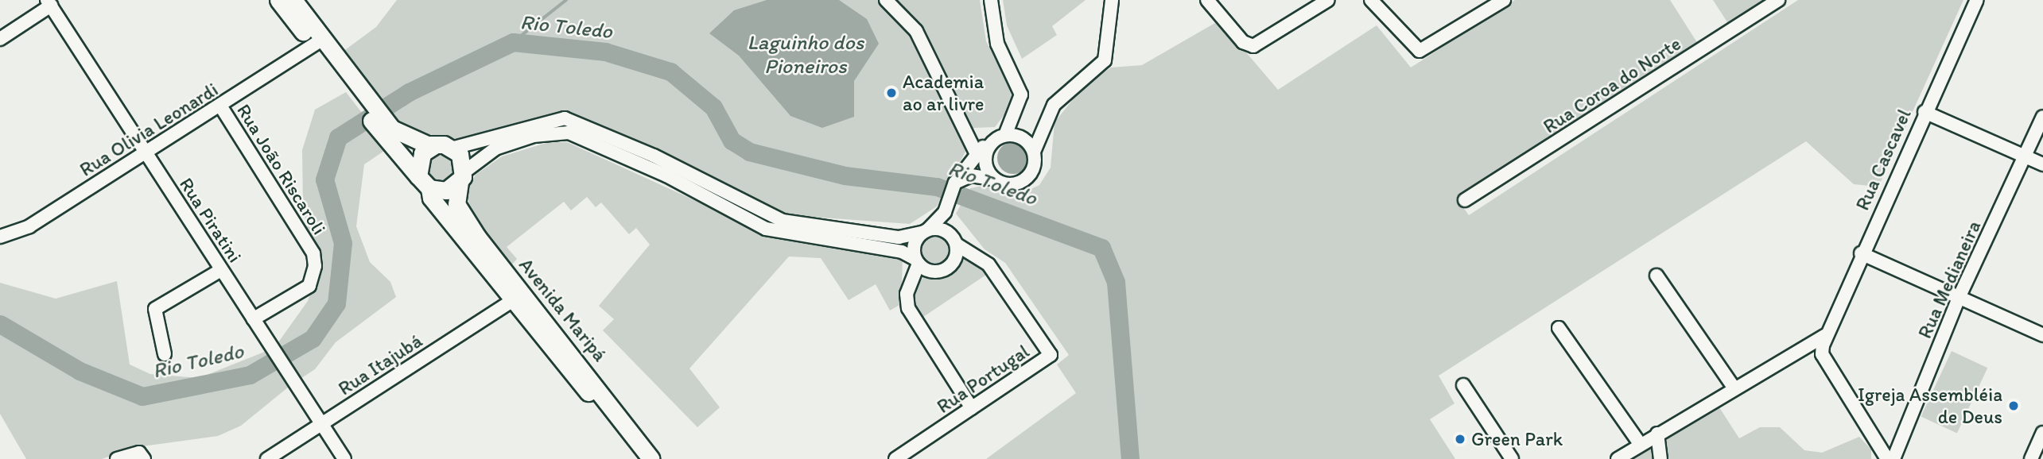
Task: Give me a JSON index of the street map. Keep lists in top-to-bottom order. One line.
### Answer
{"streets":{"main road":["Avenida Maripá"],"street":["Rua Coroa do Norte","Rua Olivia Leonardi","Rua Cascavel","Rua João Riscaroli","Rua Piratini","Rua Medianeira","Rua Itajubá","Rua Portugal"]},"crossings":[["Rua Olivia Leonardi","Rua João Riscaroli"],["Rua Olivia Leonardi","Rua Piratini"],["Rua Olivia Leonardi","Avenida Maripá"],["Rua João Riscaroli","Rua Piratini"],["Rua Piratini","Rua Itajubá"],["Avenida Maripá","Rua Itajubá"]],"water":["Rio Toledo","Laguinho dos Pioneiros"],"places":["Academia ao ar livre","Igreja Assembléia de Deus","Green Park"]}
